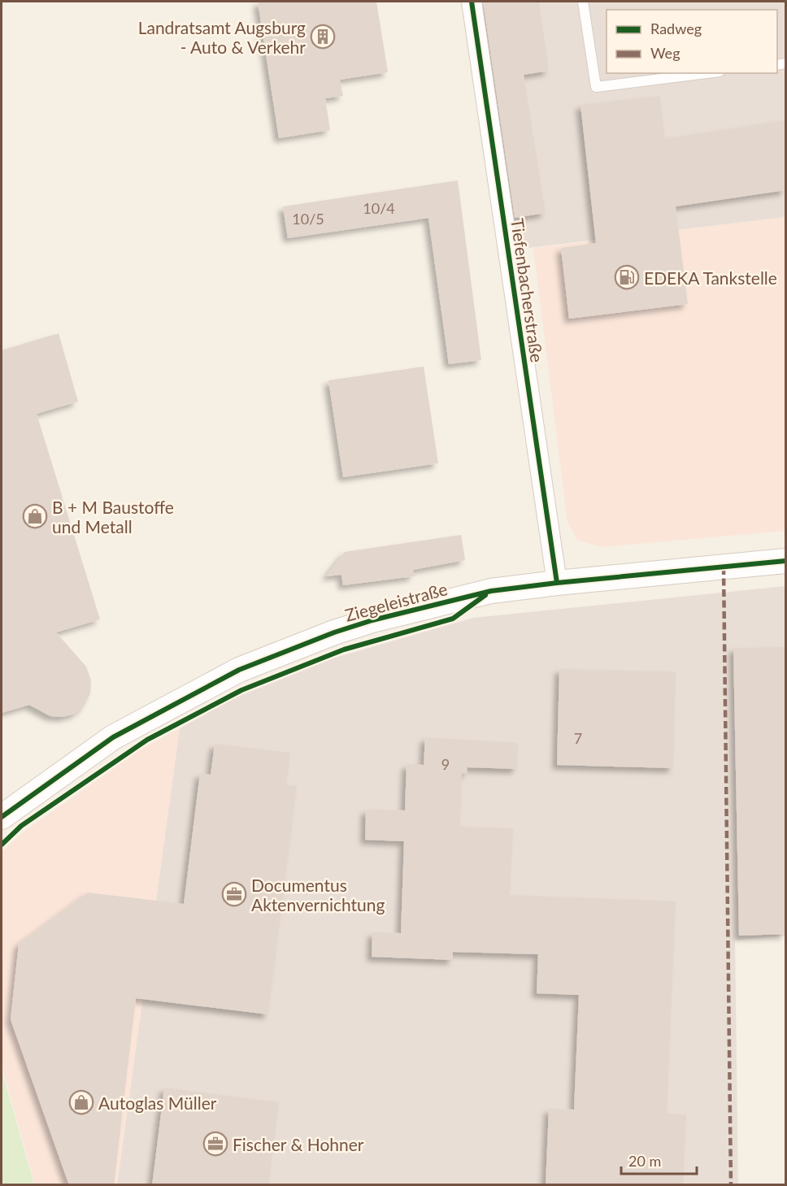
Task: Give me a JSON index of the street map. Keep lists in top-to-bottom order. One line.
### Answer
{"streets":{"street":["Tiefenbacherstraße","Ziegeleistraße"]},"crossings":[["Tiefenbacherstraße","Ziegeleistraße"]],"places":{"building":["Landratsamt Augsburg - Auto & Verkehr"],"fuel station":["EDEKA Tankstelle"],"shop":["B + M Baustoffe und Metall","Autoglas Müller"],"office":["Documentus Aktenvernichtung","Fischer & Hohner"]},"house_numbers":["10/4","10/5","7","9"],"legend":["Radweg","Weg"],"scale_bar":"20 m"}
